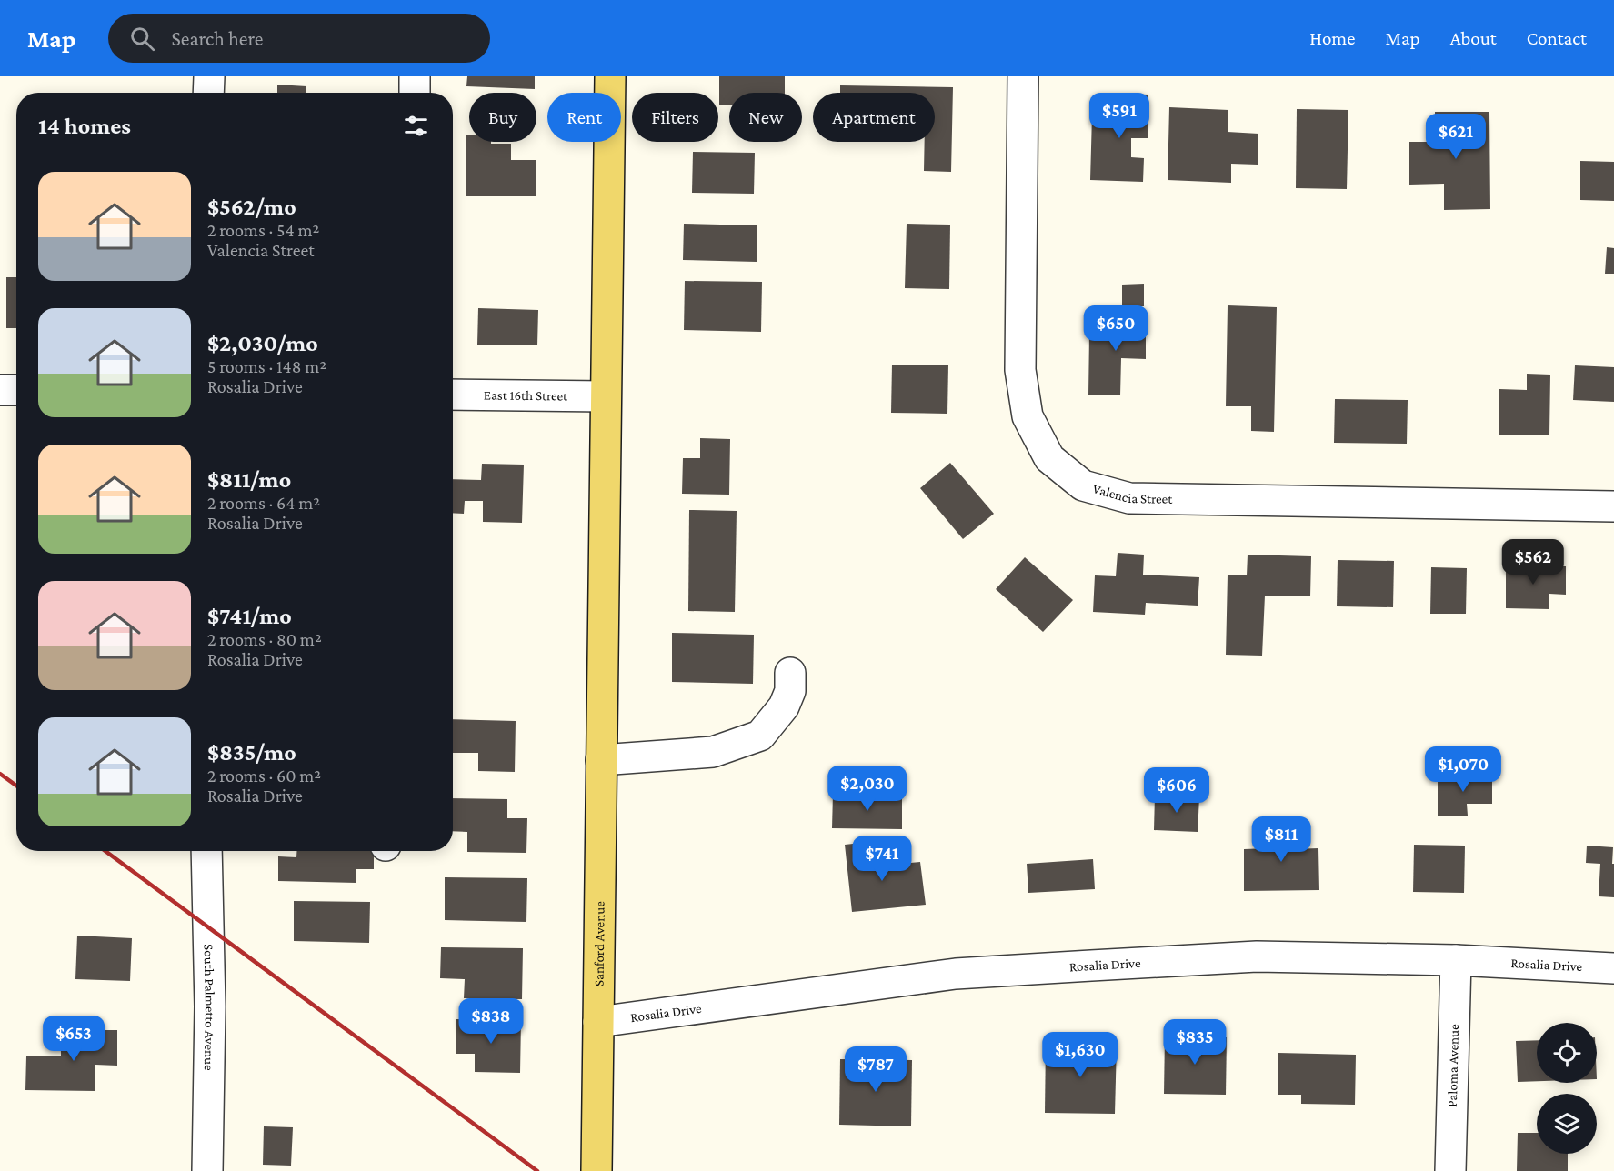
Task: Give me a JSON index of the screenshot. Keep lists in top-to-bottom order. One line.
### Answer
{"streets":{"main road":["Sanford Avenue"],"street":["East 16th Street","Valencia Street","Rosalia Drive","South Palmetto Avenue","Paloma Avenue"]},"crossings":[["East 16th Street","Sanford Avenue"],["Sanford Avenue","Rosalia Drive"],["Rosalia Drive","Paloma Avenue"]],"page":{"header":"Map","search":"Search here","nav":["Home","Map","About","Contact"],"price":["$591","$621","$650","$562","$1,070","$2,030","$606","$811","$741","$838","$653","$835","$1,630","$787"],"chip":["Buy","Rent","Filters","New","Apartment"],"heading":"14 homes","list":[{"name":"$562/mo","note":"2 rooms · 54 m² · Valencia Street"},{"name":"$2,030/mo","note":"5 rooms · 148 m² · Rosalia Drive"},{"name":"$811/mo","note":"2 rooms · 64 m² · Rosalia Drive"},{"name":"$741/mo","note":"2 rooms · 80 m² · Rosalia Drive"},{"name":"$835/mo","note":"2 rooms · 60 m² · Rosalia Drive"}]}}
